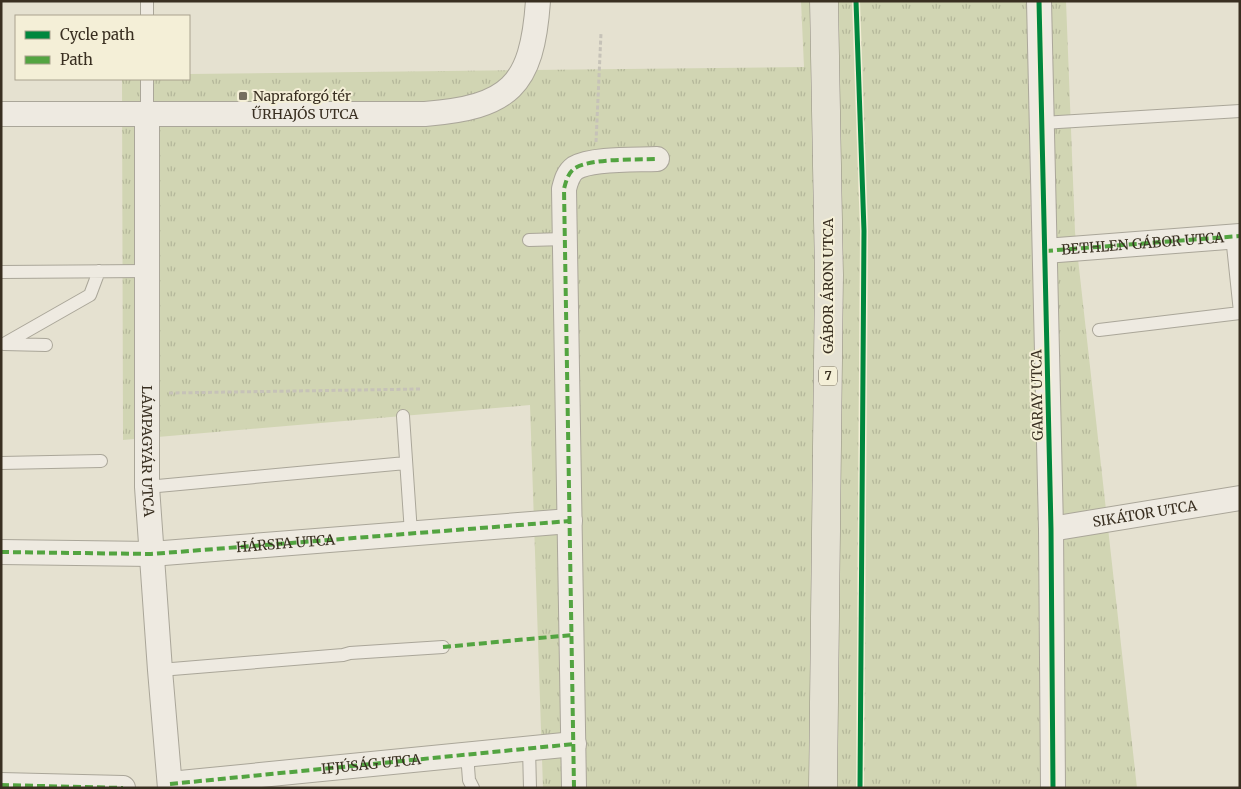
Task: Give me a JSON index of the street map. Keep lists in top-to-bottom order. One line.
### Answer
{"streets":{"main road":["GÁBOR ÁRON UTCA","7"],"street":["ŰRHAJÓS UTCA","BETHLEN GÁBOR UTCA","GARAY UTCA","LÁMPAGYÁR UTCA","SIKÁTOR UTCA","HÁRSFA UTCA","IFJÚSÁG UTCA"]},"crossings":[["ŰRHAJÓS UTCA","LÁMPAGYÁR UTCA"],["BETHLEN GÁBOR UTCA","GARAY UTCA"],["GARAY UTCA","SIKÁTOR UTCA"],["LÁMPAGYÁR UTCA","HÁRSFA UTCA"],["LÁMPAGYÁR UTCA","IFJÚSÁG UTCA"]],"places":{"transit":["Napraforgó tér"]},"legend":["Cycle path","Path"]}
